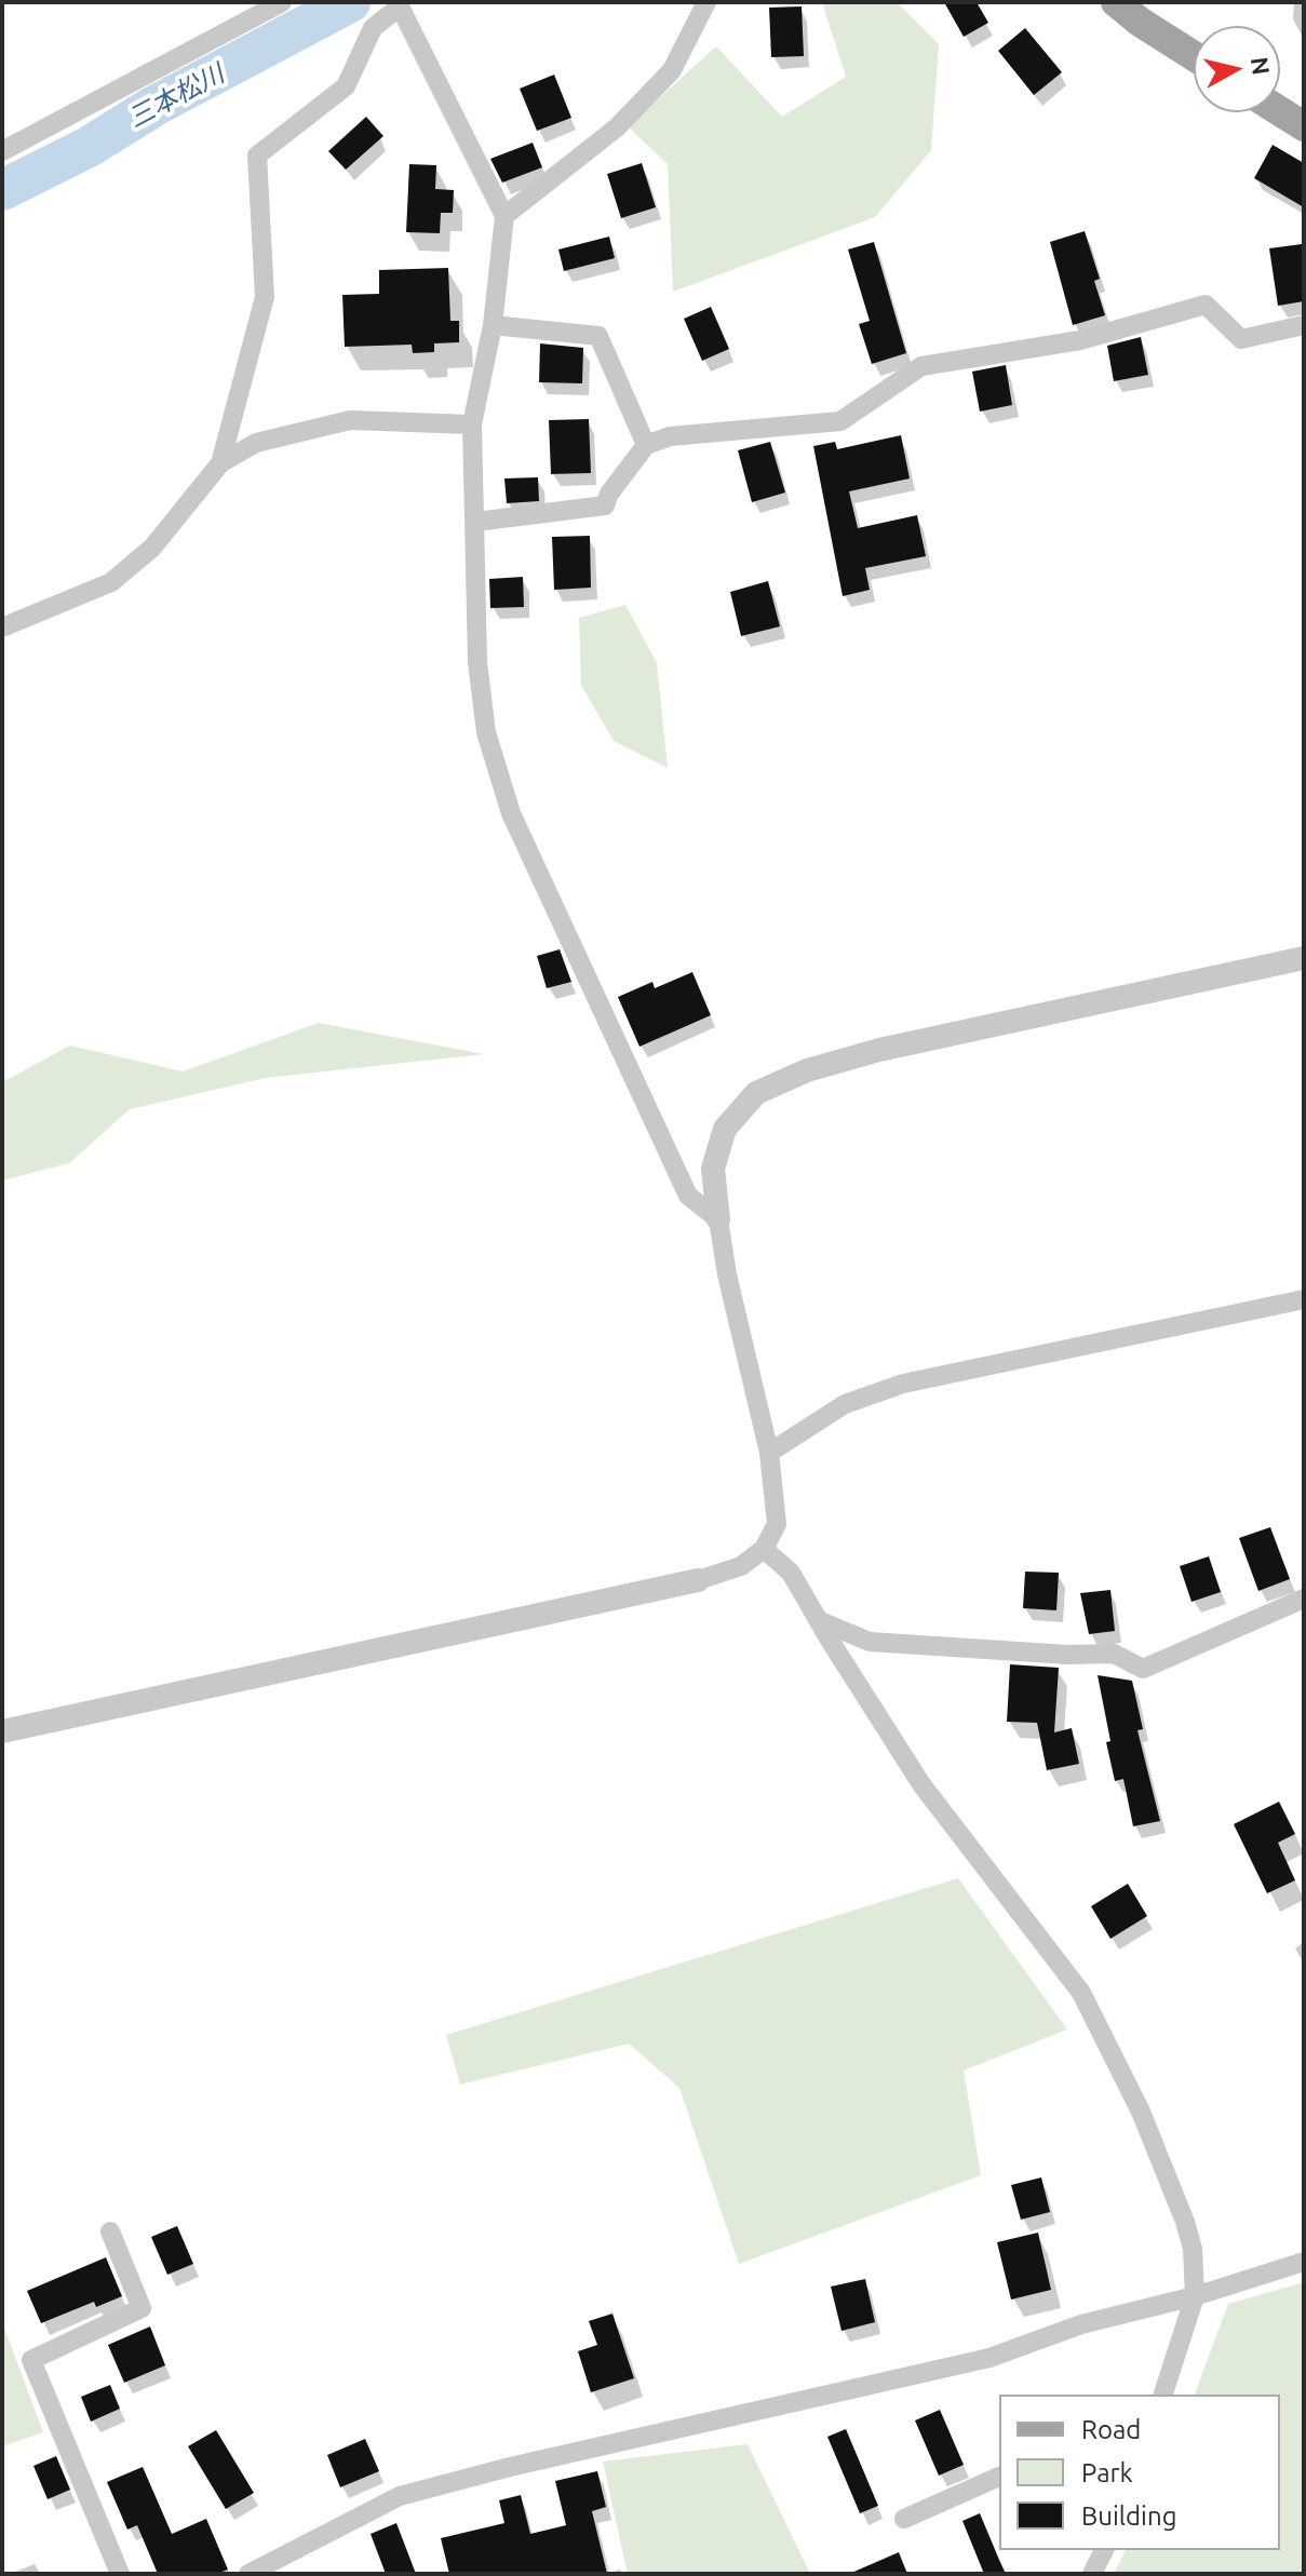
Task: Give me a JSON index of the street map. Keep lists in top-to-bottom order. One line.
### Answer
{"water":["三本松川"],"legend":["Road","Park","Building"],"north":"right"}
